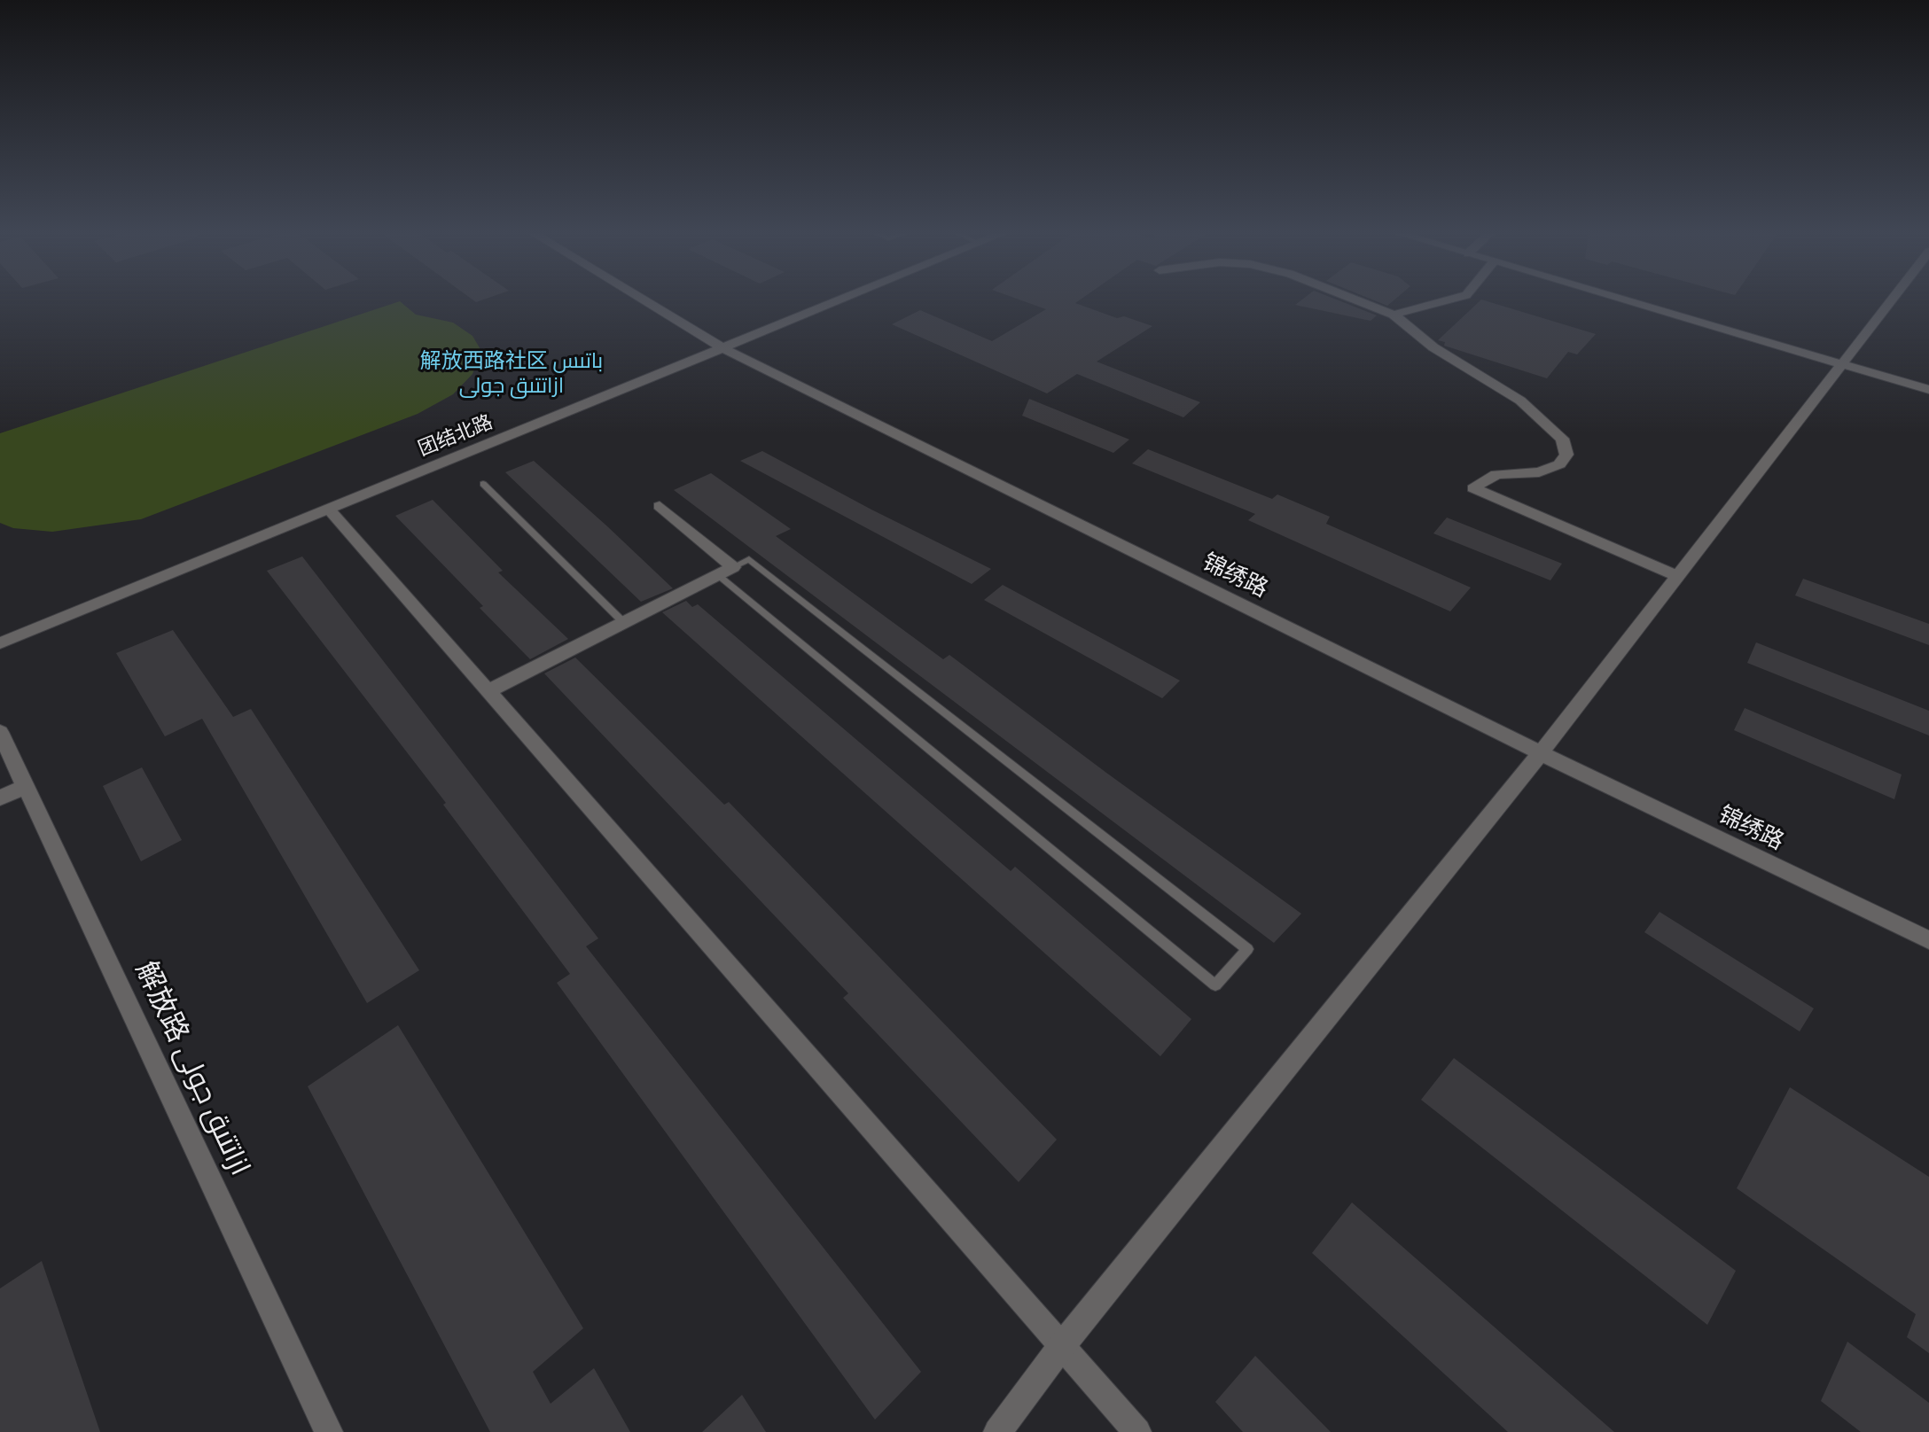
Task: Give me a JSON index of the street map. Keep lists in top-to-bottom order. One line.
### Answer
{"streets":{"street":["团结北路","锦绣路","解放路 ازاتتىق جولى"]},"crossings":[["团结北路","锦绣路"]],"districts":["解放西路社区 باتىس ازاتتىق جولى"]}
